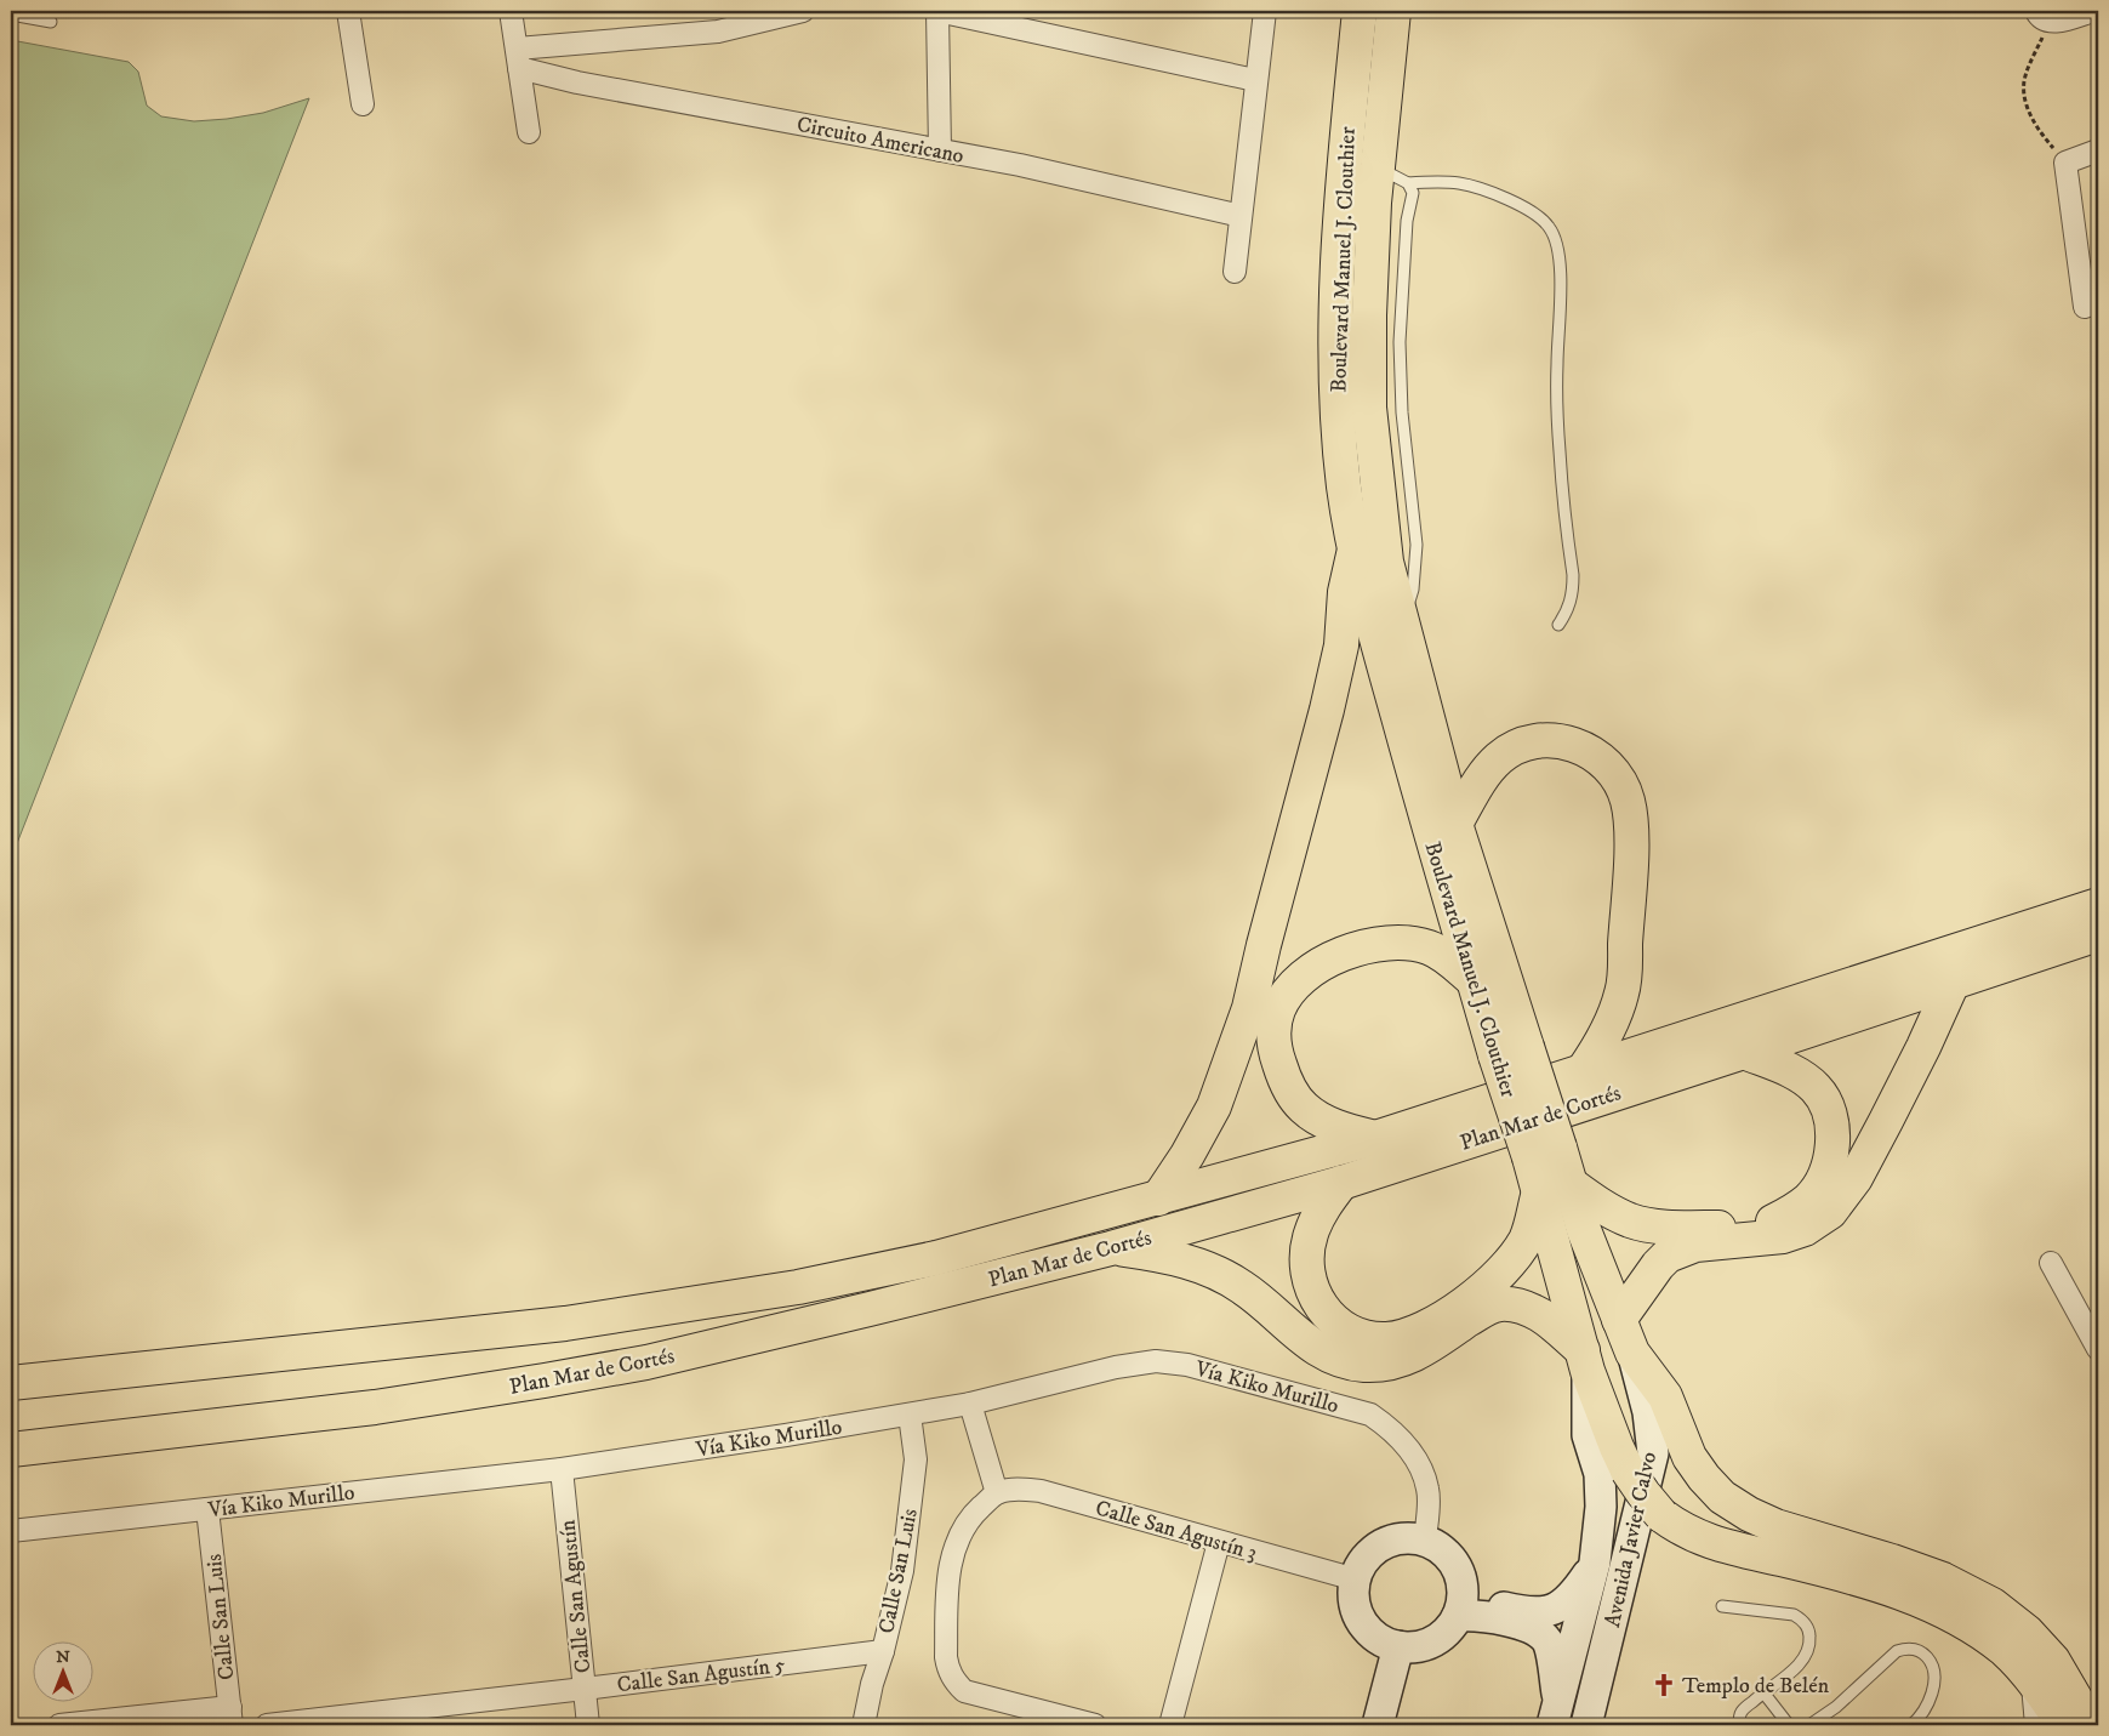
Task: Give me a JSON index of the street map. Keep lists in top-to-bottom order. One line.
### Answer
{"streets":{"main road":["Boulevard Manuel J. Clouthier","Plan Mar de Cortés"],"street":["Circuito Americano","Vía Kiko Murillo","Calle San Agustín 3","Avenida Javier Calvo","Calle San Luis","Calle San Agustín","Calle San Agustín 5"]},"crossings":[["Boulevard Manuel J. Clouthier","Avenida Javier Calvo"],["Vía Kiko Murillo","Calle San Agustín 3"],["Vía Kiko Murillo","Calle San Luis"],["Vía Kiko Murillo","Calle San Agustín"],["Calle San Luis","Calle San Agustín 5"],["Calle San Agustín","Calle San Agustín 5"]],"places":{"church":["Templo de Belén"]},"north":"top"}
